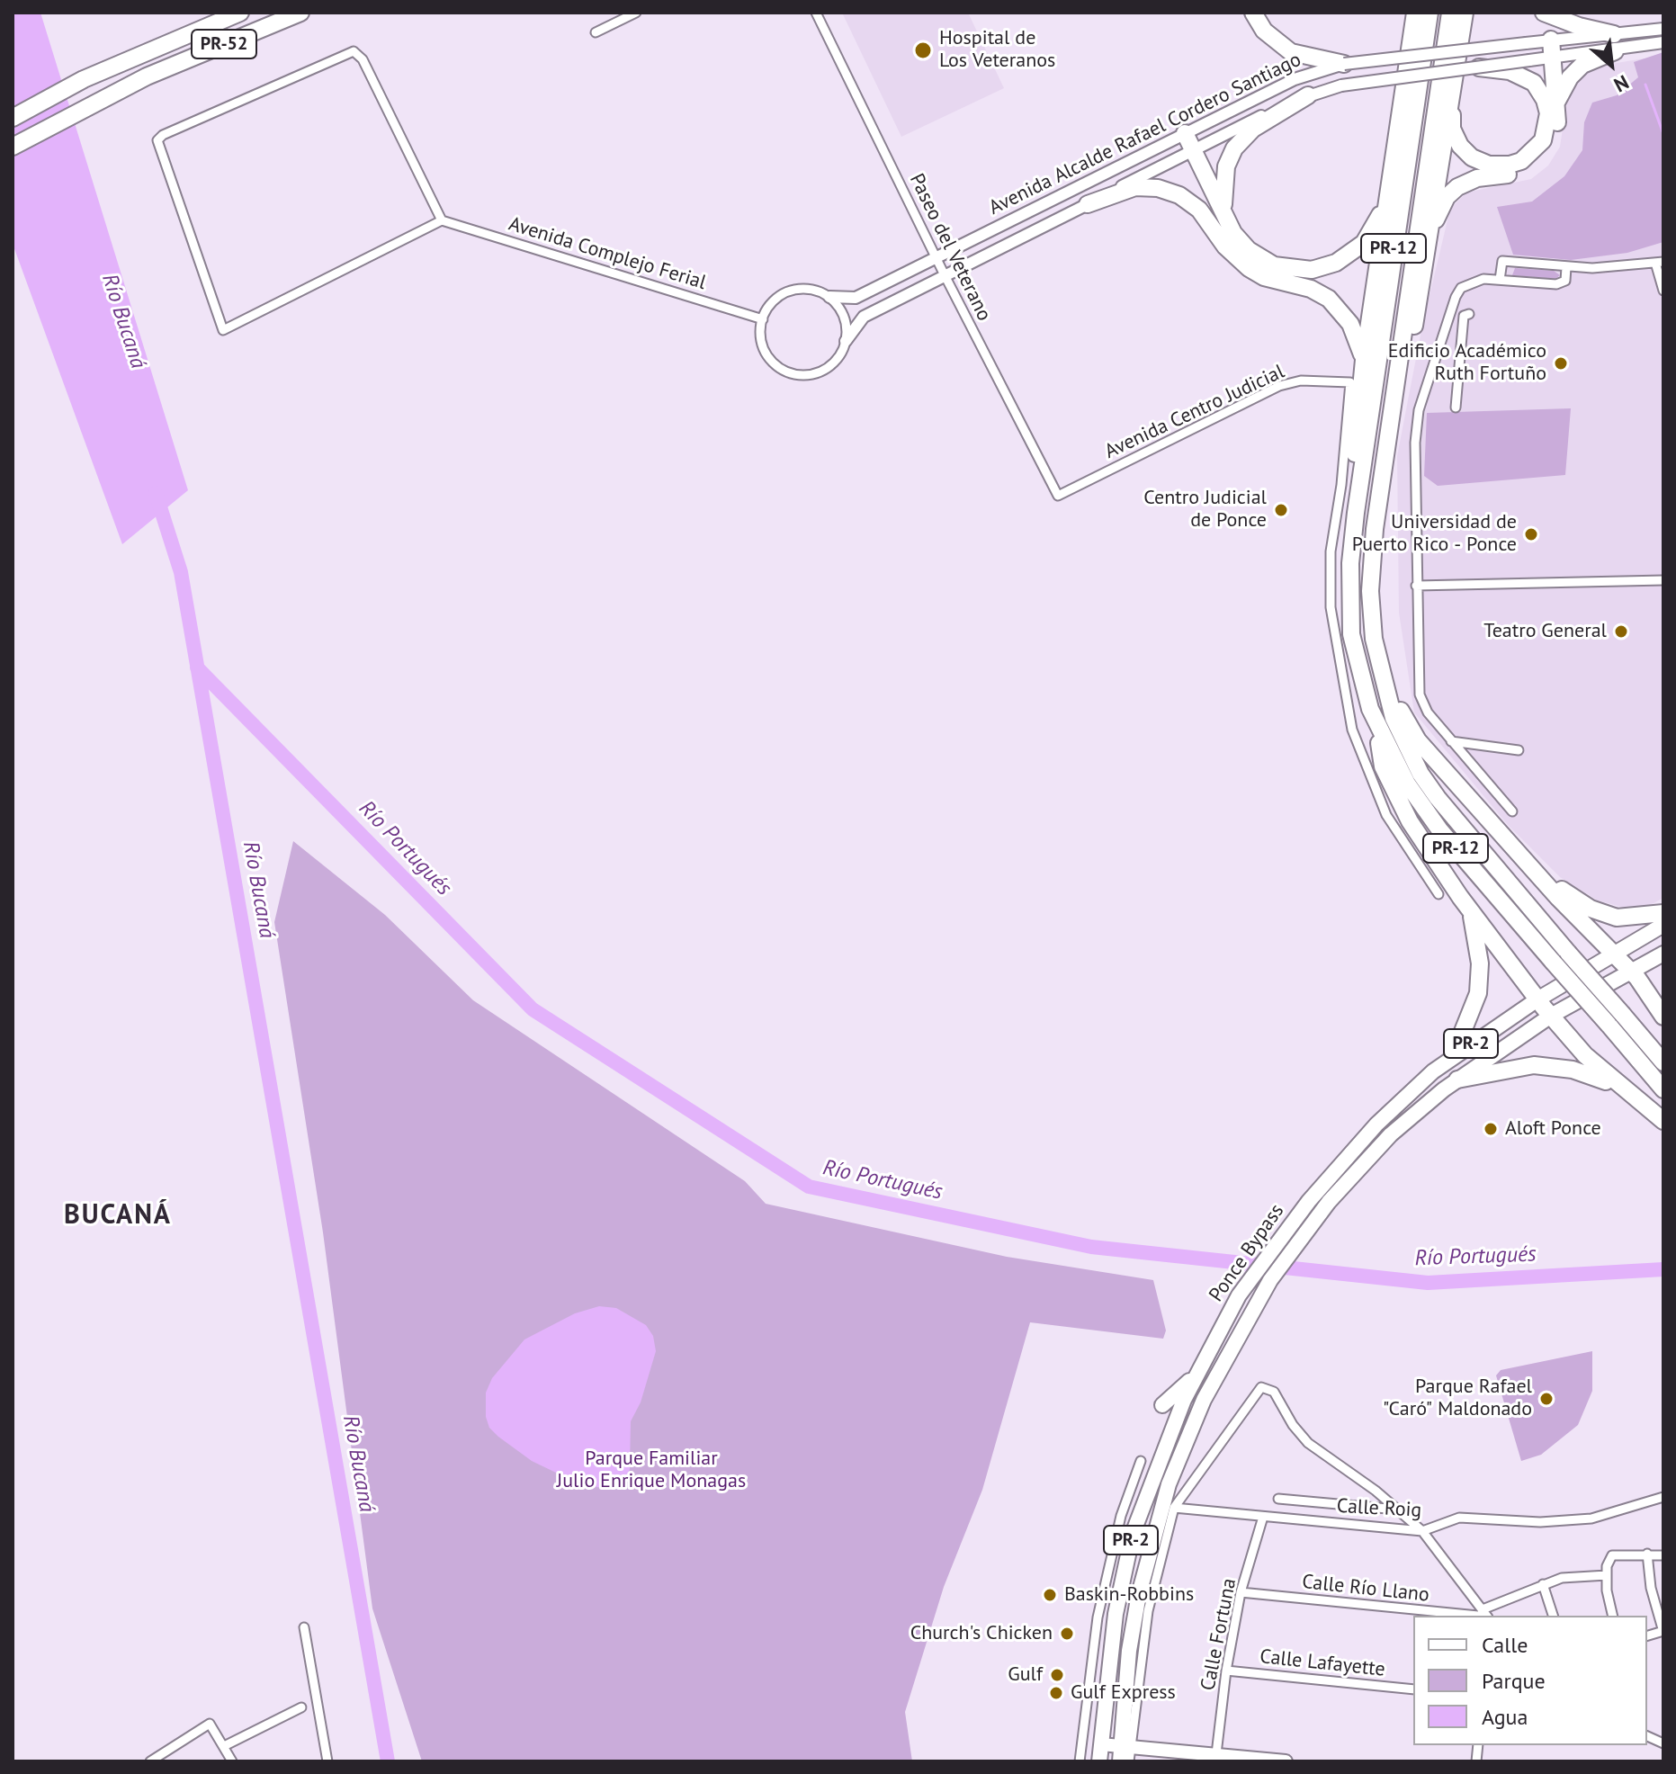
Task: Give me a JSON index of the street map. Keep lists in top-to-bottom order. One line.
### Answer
{"streets":{"highway":["PR-52","PR-12","PR-2","Ponce Bypass"],"street":["Avenida Alcalde Rafael Cordero Santiago","Paseo del Veterano","Avenida Complejo Ferial","Avenida Centro Judicial","Calle Roig","Calle Río Llano","Calle Fortuna","Calle Lafayette"]},"crossings":[["Avenida Alcalde Rafael Cordero Santiago","Paseo del Veterano"],["Avenida Alcalde Rafael Cordero Santiago","Avenida Complejo Ferial"],["Paseo del Veterano","Avenida Centro Judicial"],["Calle Roig","Calle Fortuna"],["Calle Río Llano","Calle Fortuna"],["Calle Fortuna","Calle Lafayette"]],"districts":["BUCANÁ"],"water":["Río Bucaná","Río Portugués"],"parks":["Parque Familiar Julio Enrique Monagas"],"places":["Hospital de Los Veteranos","Edificio Académico Ruth Fortuño","Centro Judicial de Ponce","Universidad de Puerto Rico - Ponce","Teatro General","Aloft Ponce","Parque Rafael \"Caró\" Maldonado","Baskin-Robbins","Church's Chicken","Gulf","Gulf Express"],"legend":["Calle","Parque","Agua"],"north":"bottom right"}
